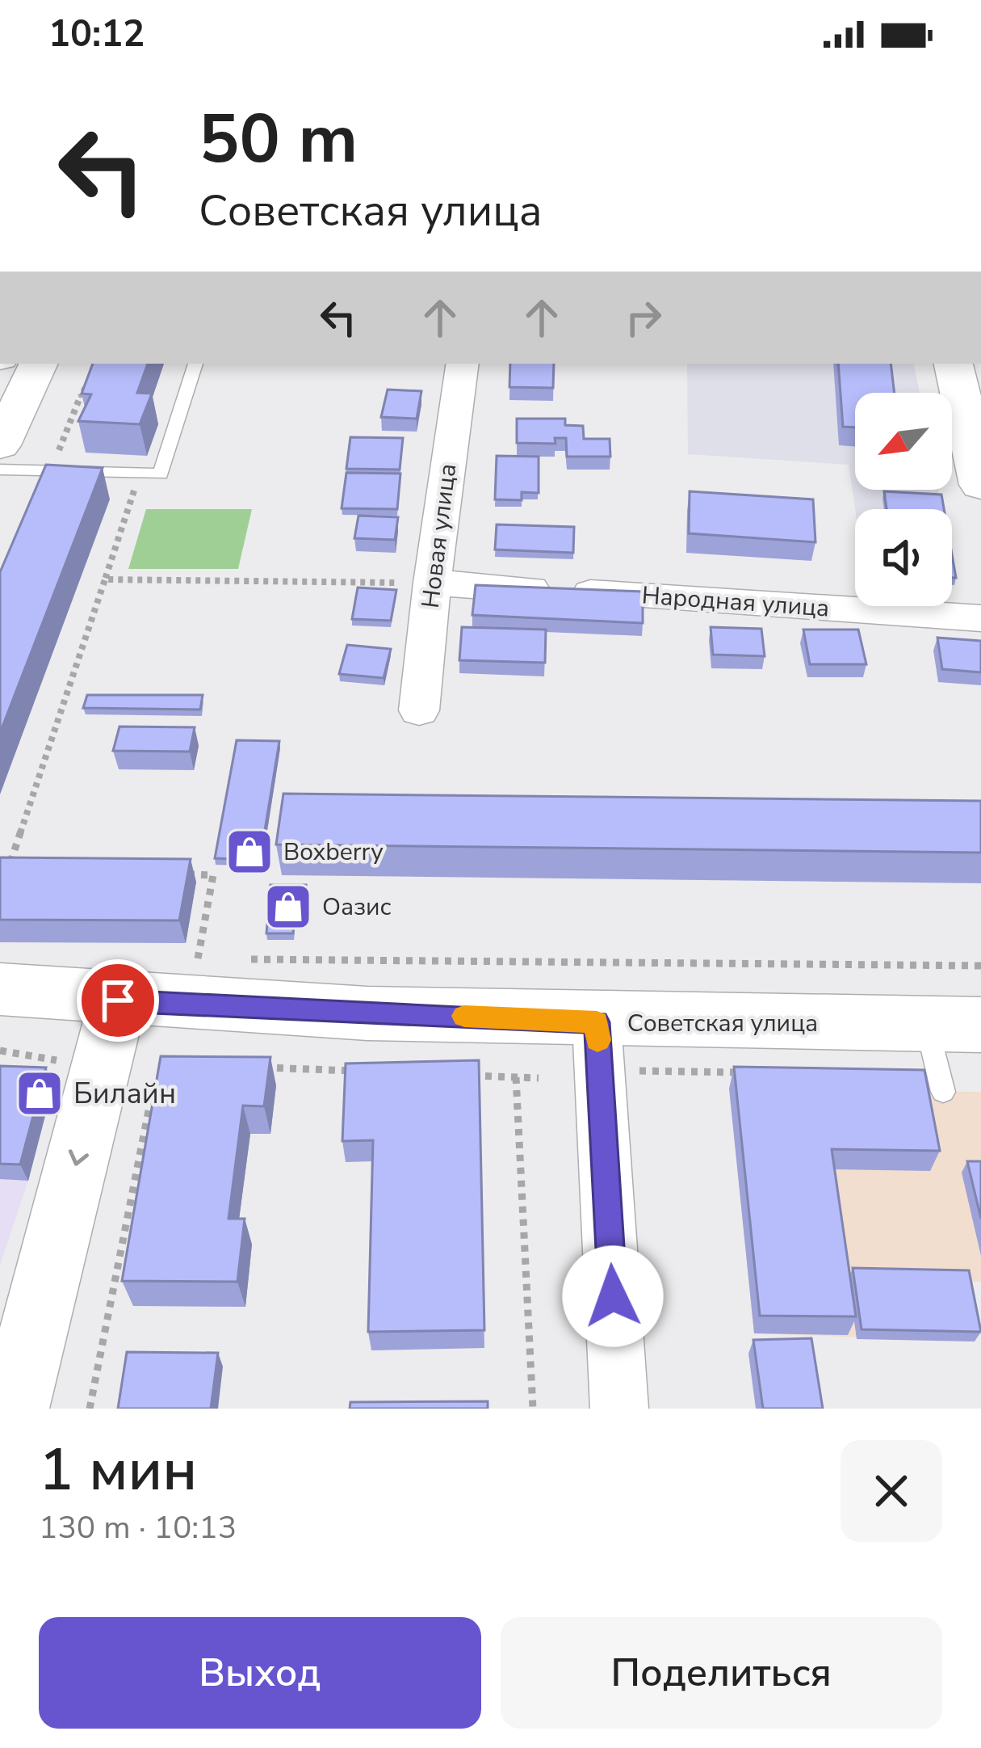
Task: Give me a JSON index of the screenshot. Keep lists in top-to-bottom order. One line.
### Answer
{"streets":{"main road":["Советская улица"],"street":["Новая улица","Народная улица"]},"crossings":[["Новая улица","Народная улица"]],"places":{"shop":["Boxberry","Оазис","Билайн"]},"north":"bottom left","page":{"status":"10:12","turn":["50 m","Советская улица"],"heading":["1 мин","130 m · 10:13"],"buttons":["Выход","Поделиться"]}}
